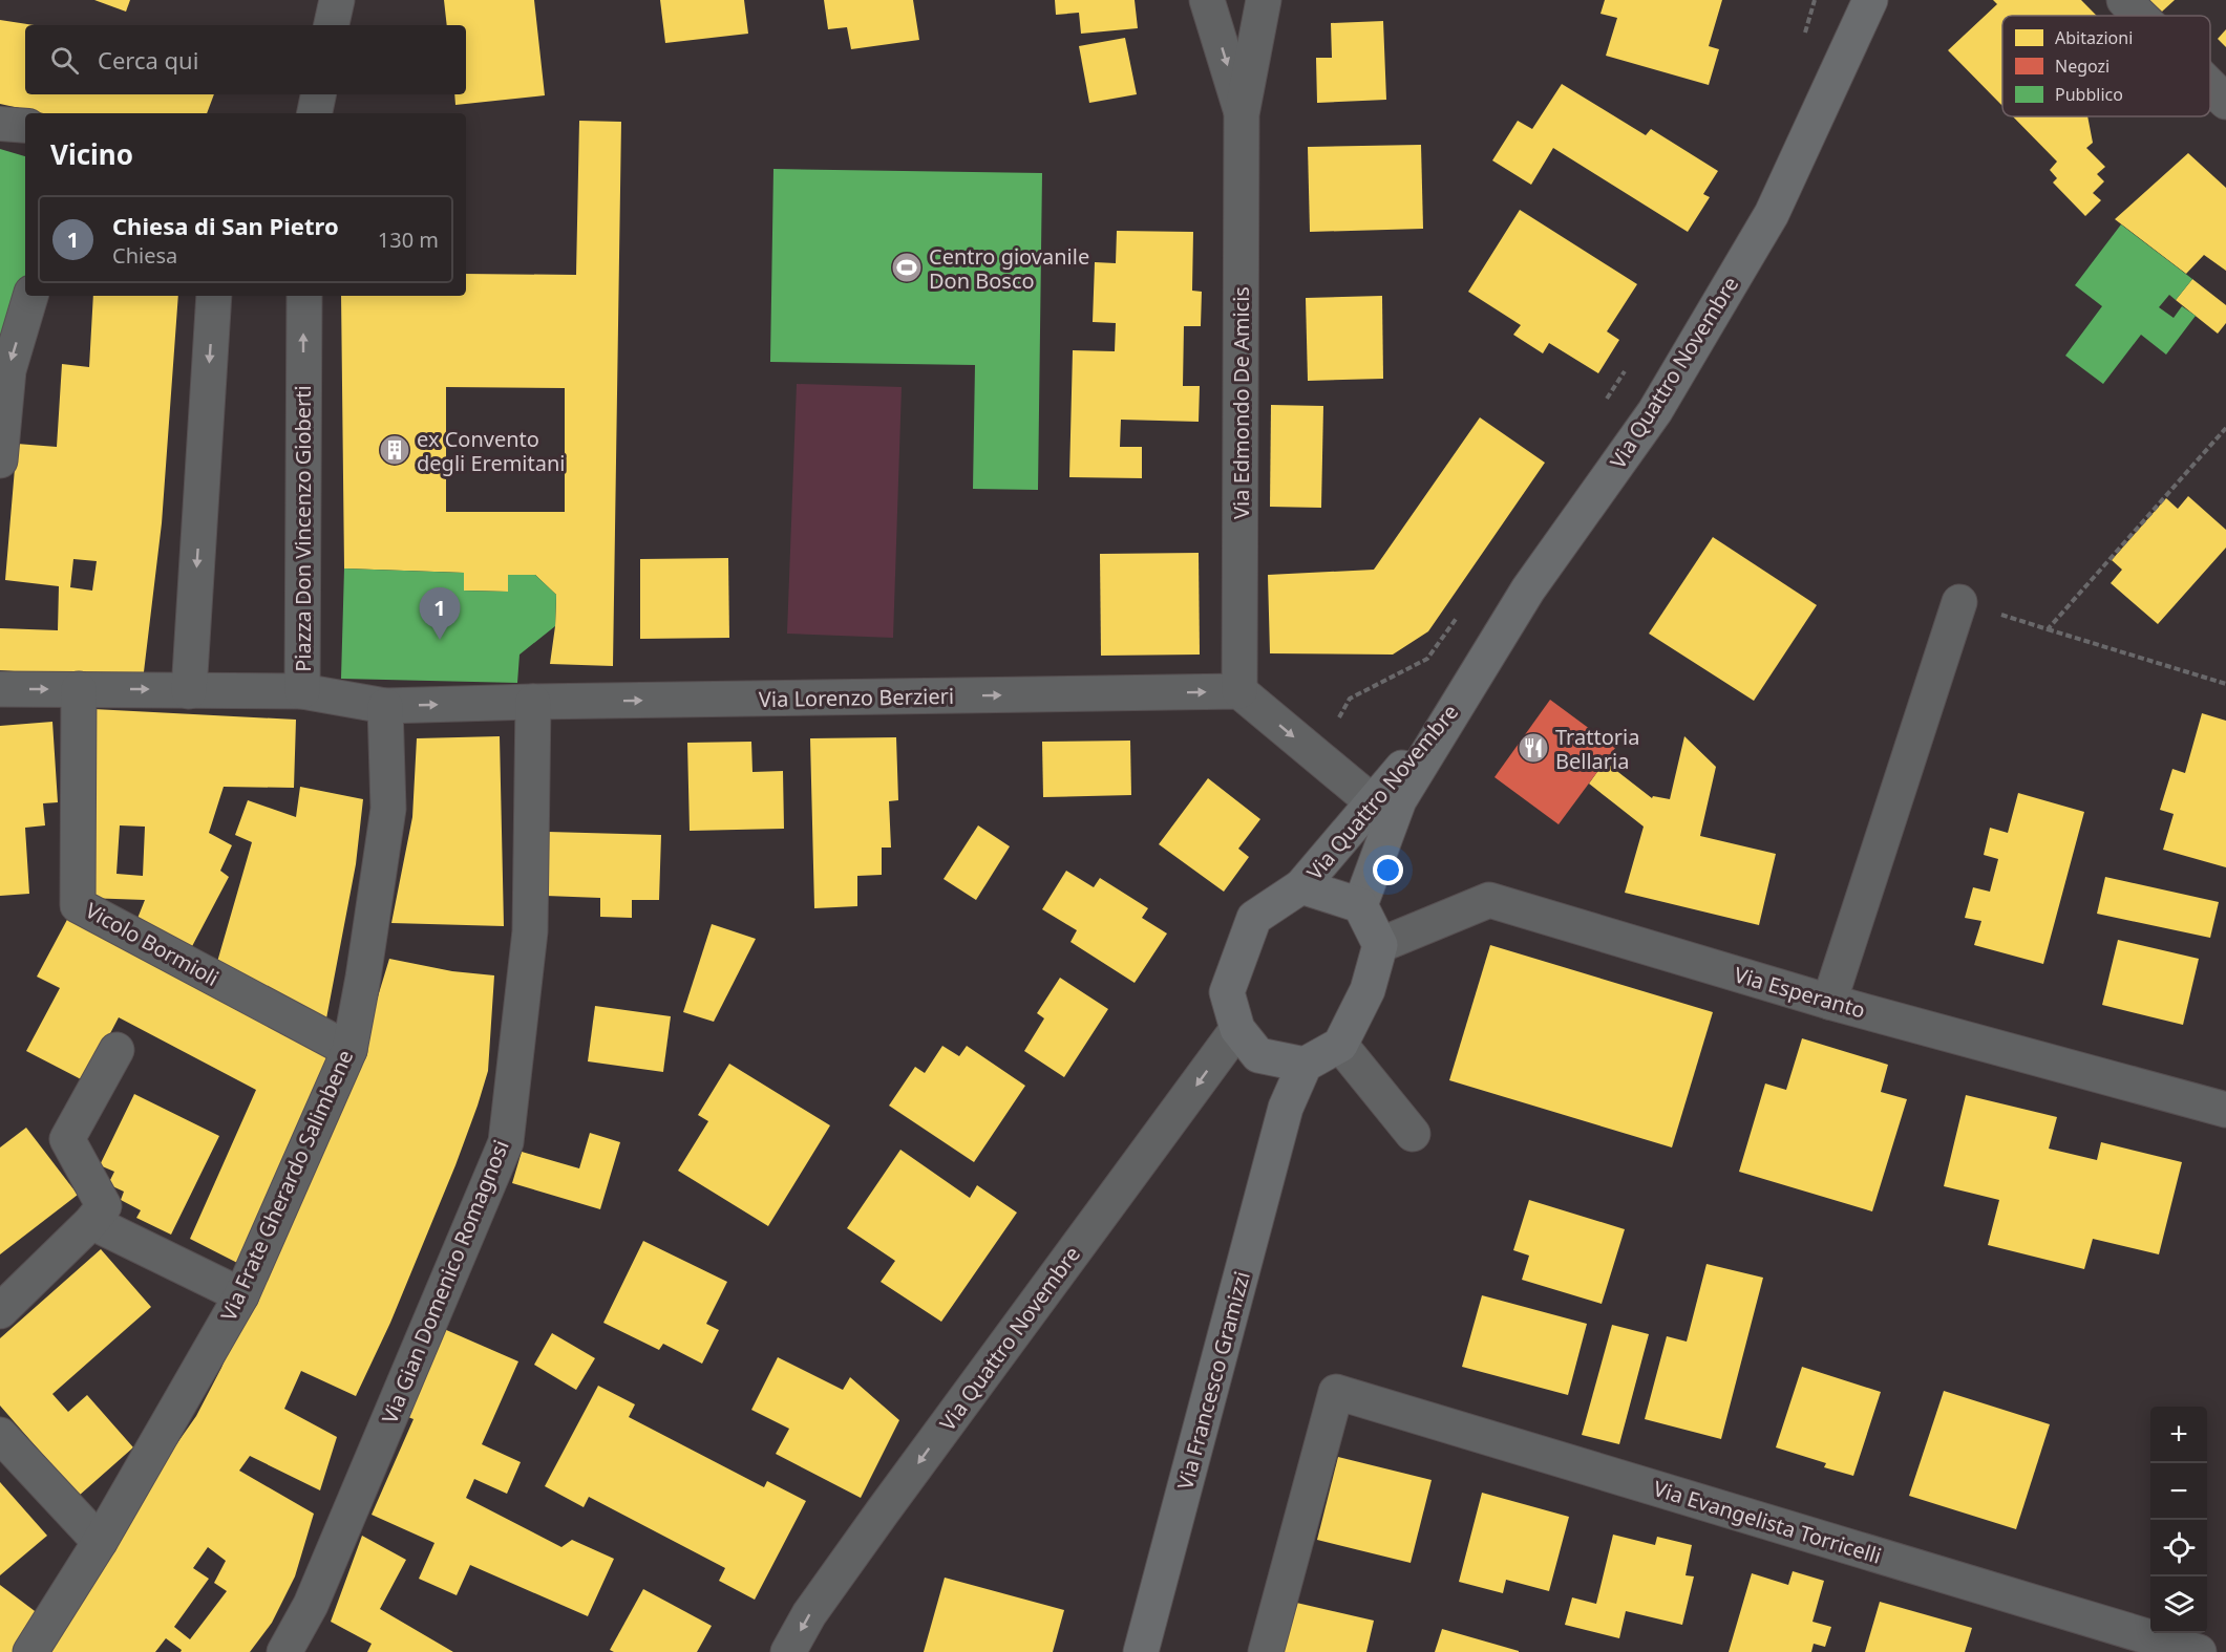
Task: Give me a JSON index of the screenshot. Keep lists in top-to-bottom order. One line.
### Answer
{"streets":{"main road":["Via Quattro Novembre","Via Francesco Gramizzi"],"street":["Via Edmondo De Amicis","Piazza Don Vincenzo Gioberti","Via Lorenzo Berzieri","Vicolo Bormioli","Via Esperanto","Via Frate Gherardo Salimbene","Via Gian Domenico Romagnosi","Via Evangelista Torricelli"]},"crossings":[["Via Quattro Novembre","Via Esperanto"],["Via Quattro Novembre","Via Francesco Gramizzi"],["Via Edmondo De Amicis","Via Lorenzo Berzieri"],["Piazza Don Vincenzo Gioberti","Via Lorenzo Berzieri"],["Piazza Don Vincenzo Gioberti","Vicolo Bormioli"],["Via Lorenzo Berzieri","Via Frate Gherardo Salimbene"],["Via Lorenzo Berzieri","Via Gian Domenico Romagnosi"],["Vicolo Bormioli","Via Frate Gherardo Salimbene"]],"one_way":["Via Lorenzo Berzieri"],"places":{"sports":["Centro giovanile Don Bosco"],"building":["ex Convento degli Eremitani"],"restaurant":["Trattoria Bellaria"]},"legend":["Abitazioni","Negozi","Pubblico"],"page":{"search":"Cerca qui","heading":"Vicino","list":[{"mark":"1","name":"Chiesa di San Pietro","note":"Chiesa","value":"130 m"}],"pins":"1","map_buttons":["+","−"]}}
